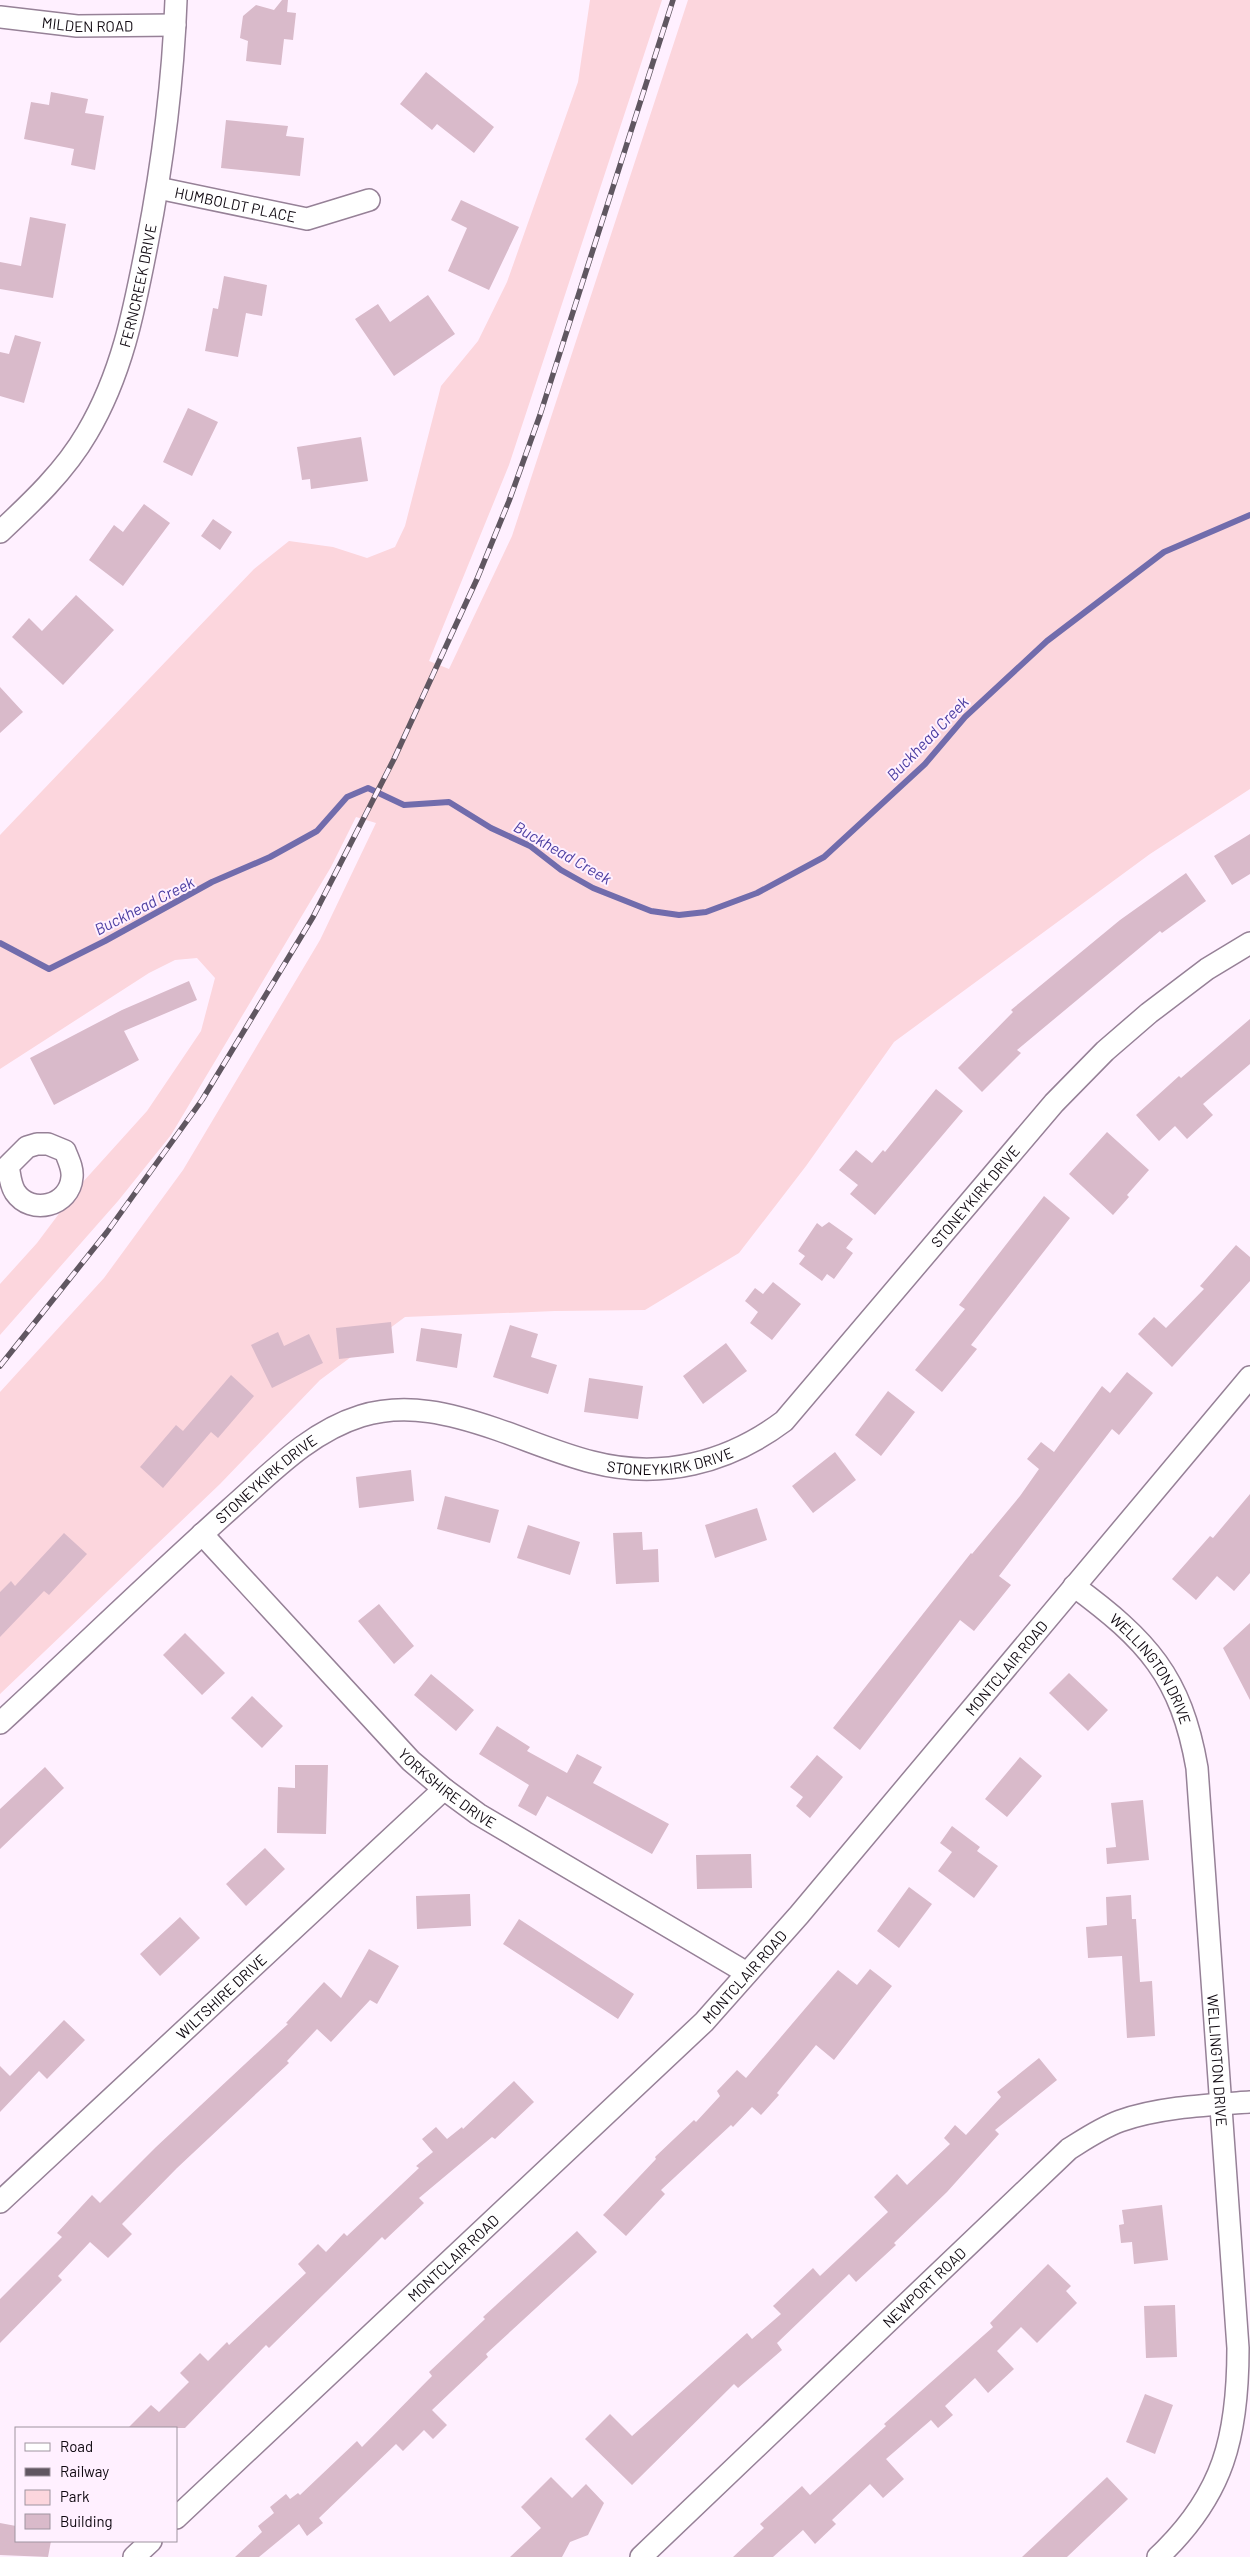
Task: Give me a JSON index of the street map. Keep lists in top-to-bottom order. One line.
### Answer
{"streets":{"street":["MILDEN ROAD","HUMBOLDT PLACE","FERNCREEK DRIVE","STONEYKIRK DRIVE","MONTCLAIR ROAD","WELLINGTON DRIVE","YORKSHIRE DRIVE","WILTSHIRE DRIVE","NEWPORT ROAD"]},"crossings":[["MILDEN ROAD","FERNCREEK DRIVE"],["HUMBOLDT PLACE","FERNCREEK DRIVE"],["STONEYKIRK DRIVE","YORKSHIRE DRIVE"],["MONTCLAIR ROAD","WELLINGTON DRIVE"],["MONTCLAIR ROAD","YORKSHIRE DRIVE"],["WELLINGTON DRIVE","NEWPORT ROAD"],["YORKSHIRE DRIVE","WILTSHIRE DRIVE"]],"water":["Buckhead Creek"],"legend":["Road","Railway","Park","Building"]}
